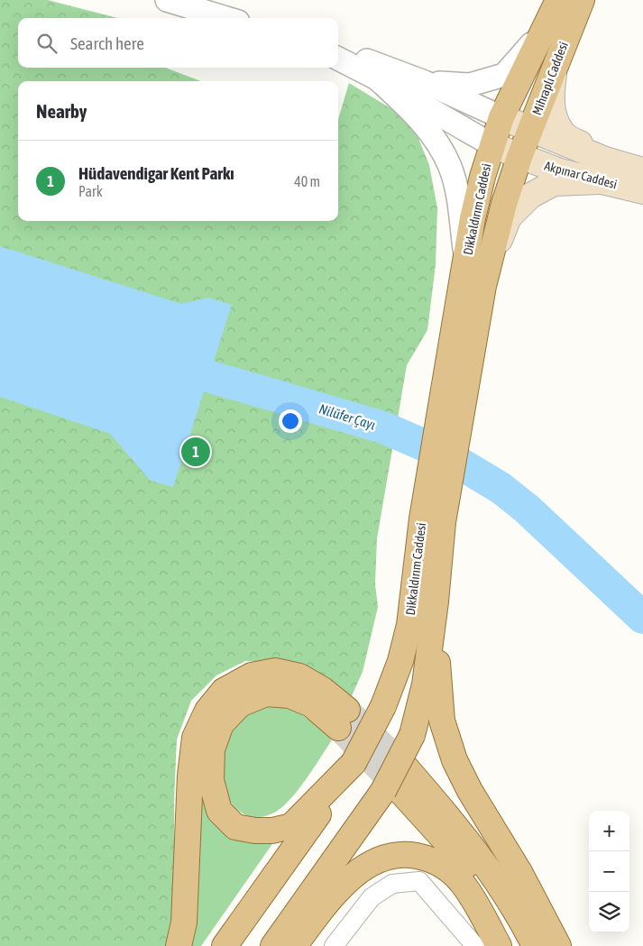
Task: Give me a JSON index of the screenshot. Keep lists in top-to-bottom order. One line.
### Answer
{"streets":{"main road":["Mihraplı Caddesi","Akpınar Caddesi","Dikkaldırım Caddesi"]},"crossings":[["Mihraplı Caddesi","Akpınar Caddesi"],["Mihraplı Caddesi","Dikkaldırım Caddesi"],["Akpınar Caddesi","Dikkaldırım Caddesi"]],"water":["Nilüfer Çayı"],"page":{"search":"Search here","heading":"Nearby","list":[{"mark":"1","name":"Hüdavendigar Kent Parkı","note":"Park","value":"40 m"}],"pins":"1","map_buttons":["+","−"]}}
